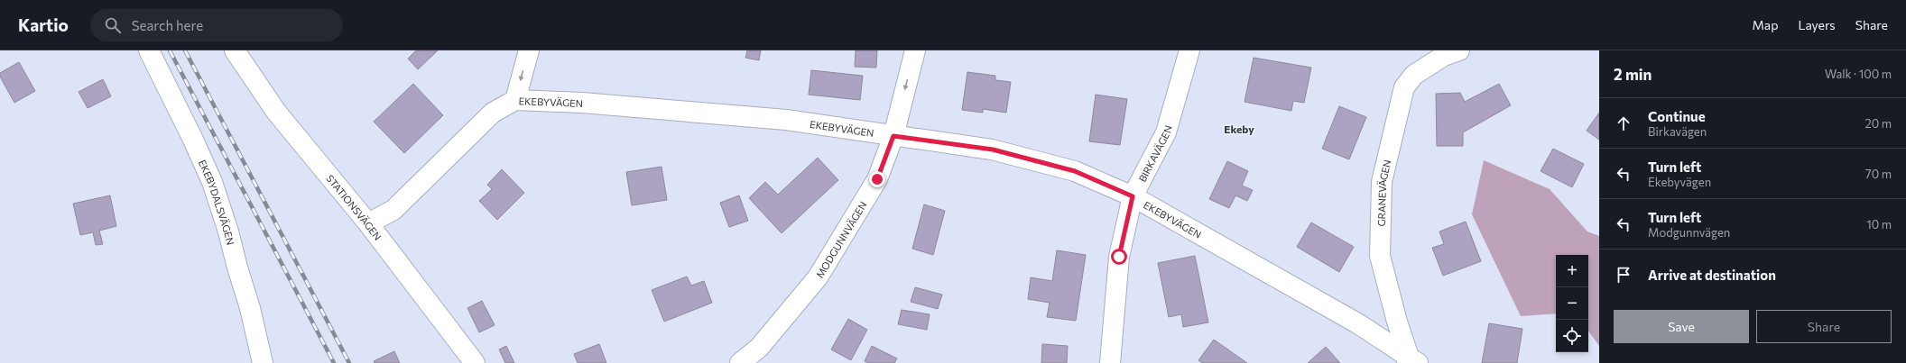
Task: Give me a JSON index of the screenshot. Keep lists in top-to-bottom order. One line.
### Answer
{"streets":{"street":["EKEBYVÄGEN","BIRKAVÄGEN","GRANEVÄGEN","EKEBYDALSVÄGEN","STATIONSVÄGEN","MODGUNNVÄGEN"]},"crossings":[["EKEBYVÄGEN","BIRKAVÄGEN"],["EKEBYVÄGEN","GRANEVÄGEN"],["EKEBYVÄGEN","STATIONSVÄGEN"],["EKEBYVÄGEN","MODGUNNVÄGEN"]],"districts":["Ekeby"],"page":{"header":"Kartio","search":"Search here","nav":["Map","Layers","Share"],"heading":["2 min","Walk · 100 m"],"list":[["Continue","Birkavägen","20 m"],["Turn left","Ekebyvägen","70 m"],["Turn left","Modgunnvägen","10 m"],"Arrive at destination"],"map_buttons":["+","−"],"buttons":["Save","Share"]}}
